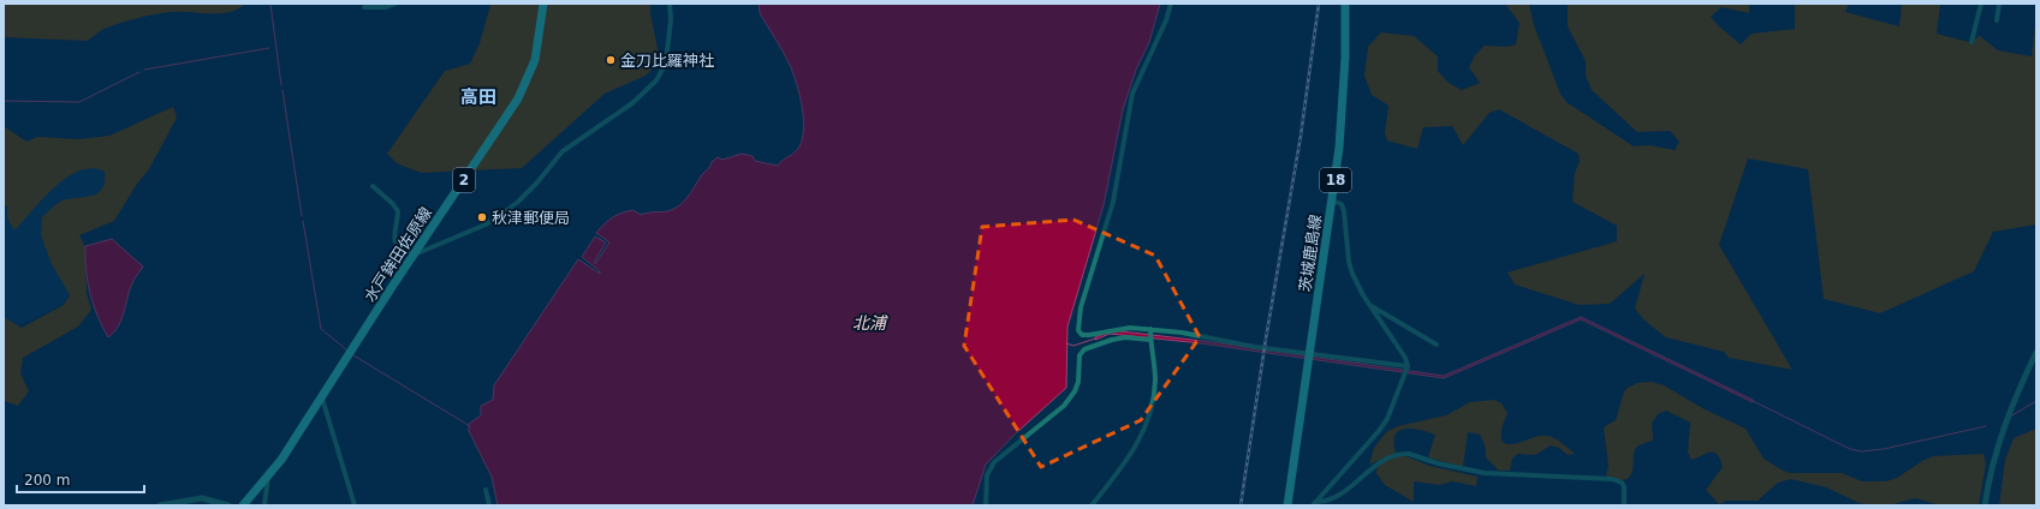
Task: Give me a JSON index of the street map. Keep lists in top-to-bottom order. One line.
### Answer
{"streets":{"main road":["2","18","茨城鹿島線","水戸鉾田佐原線"]},"districts":["高田"],"water":["北浦"],"places":["金刀比羅神社","秋津郵便局"],"scale_bar":"200 m"}
